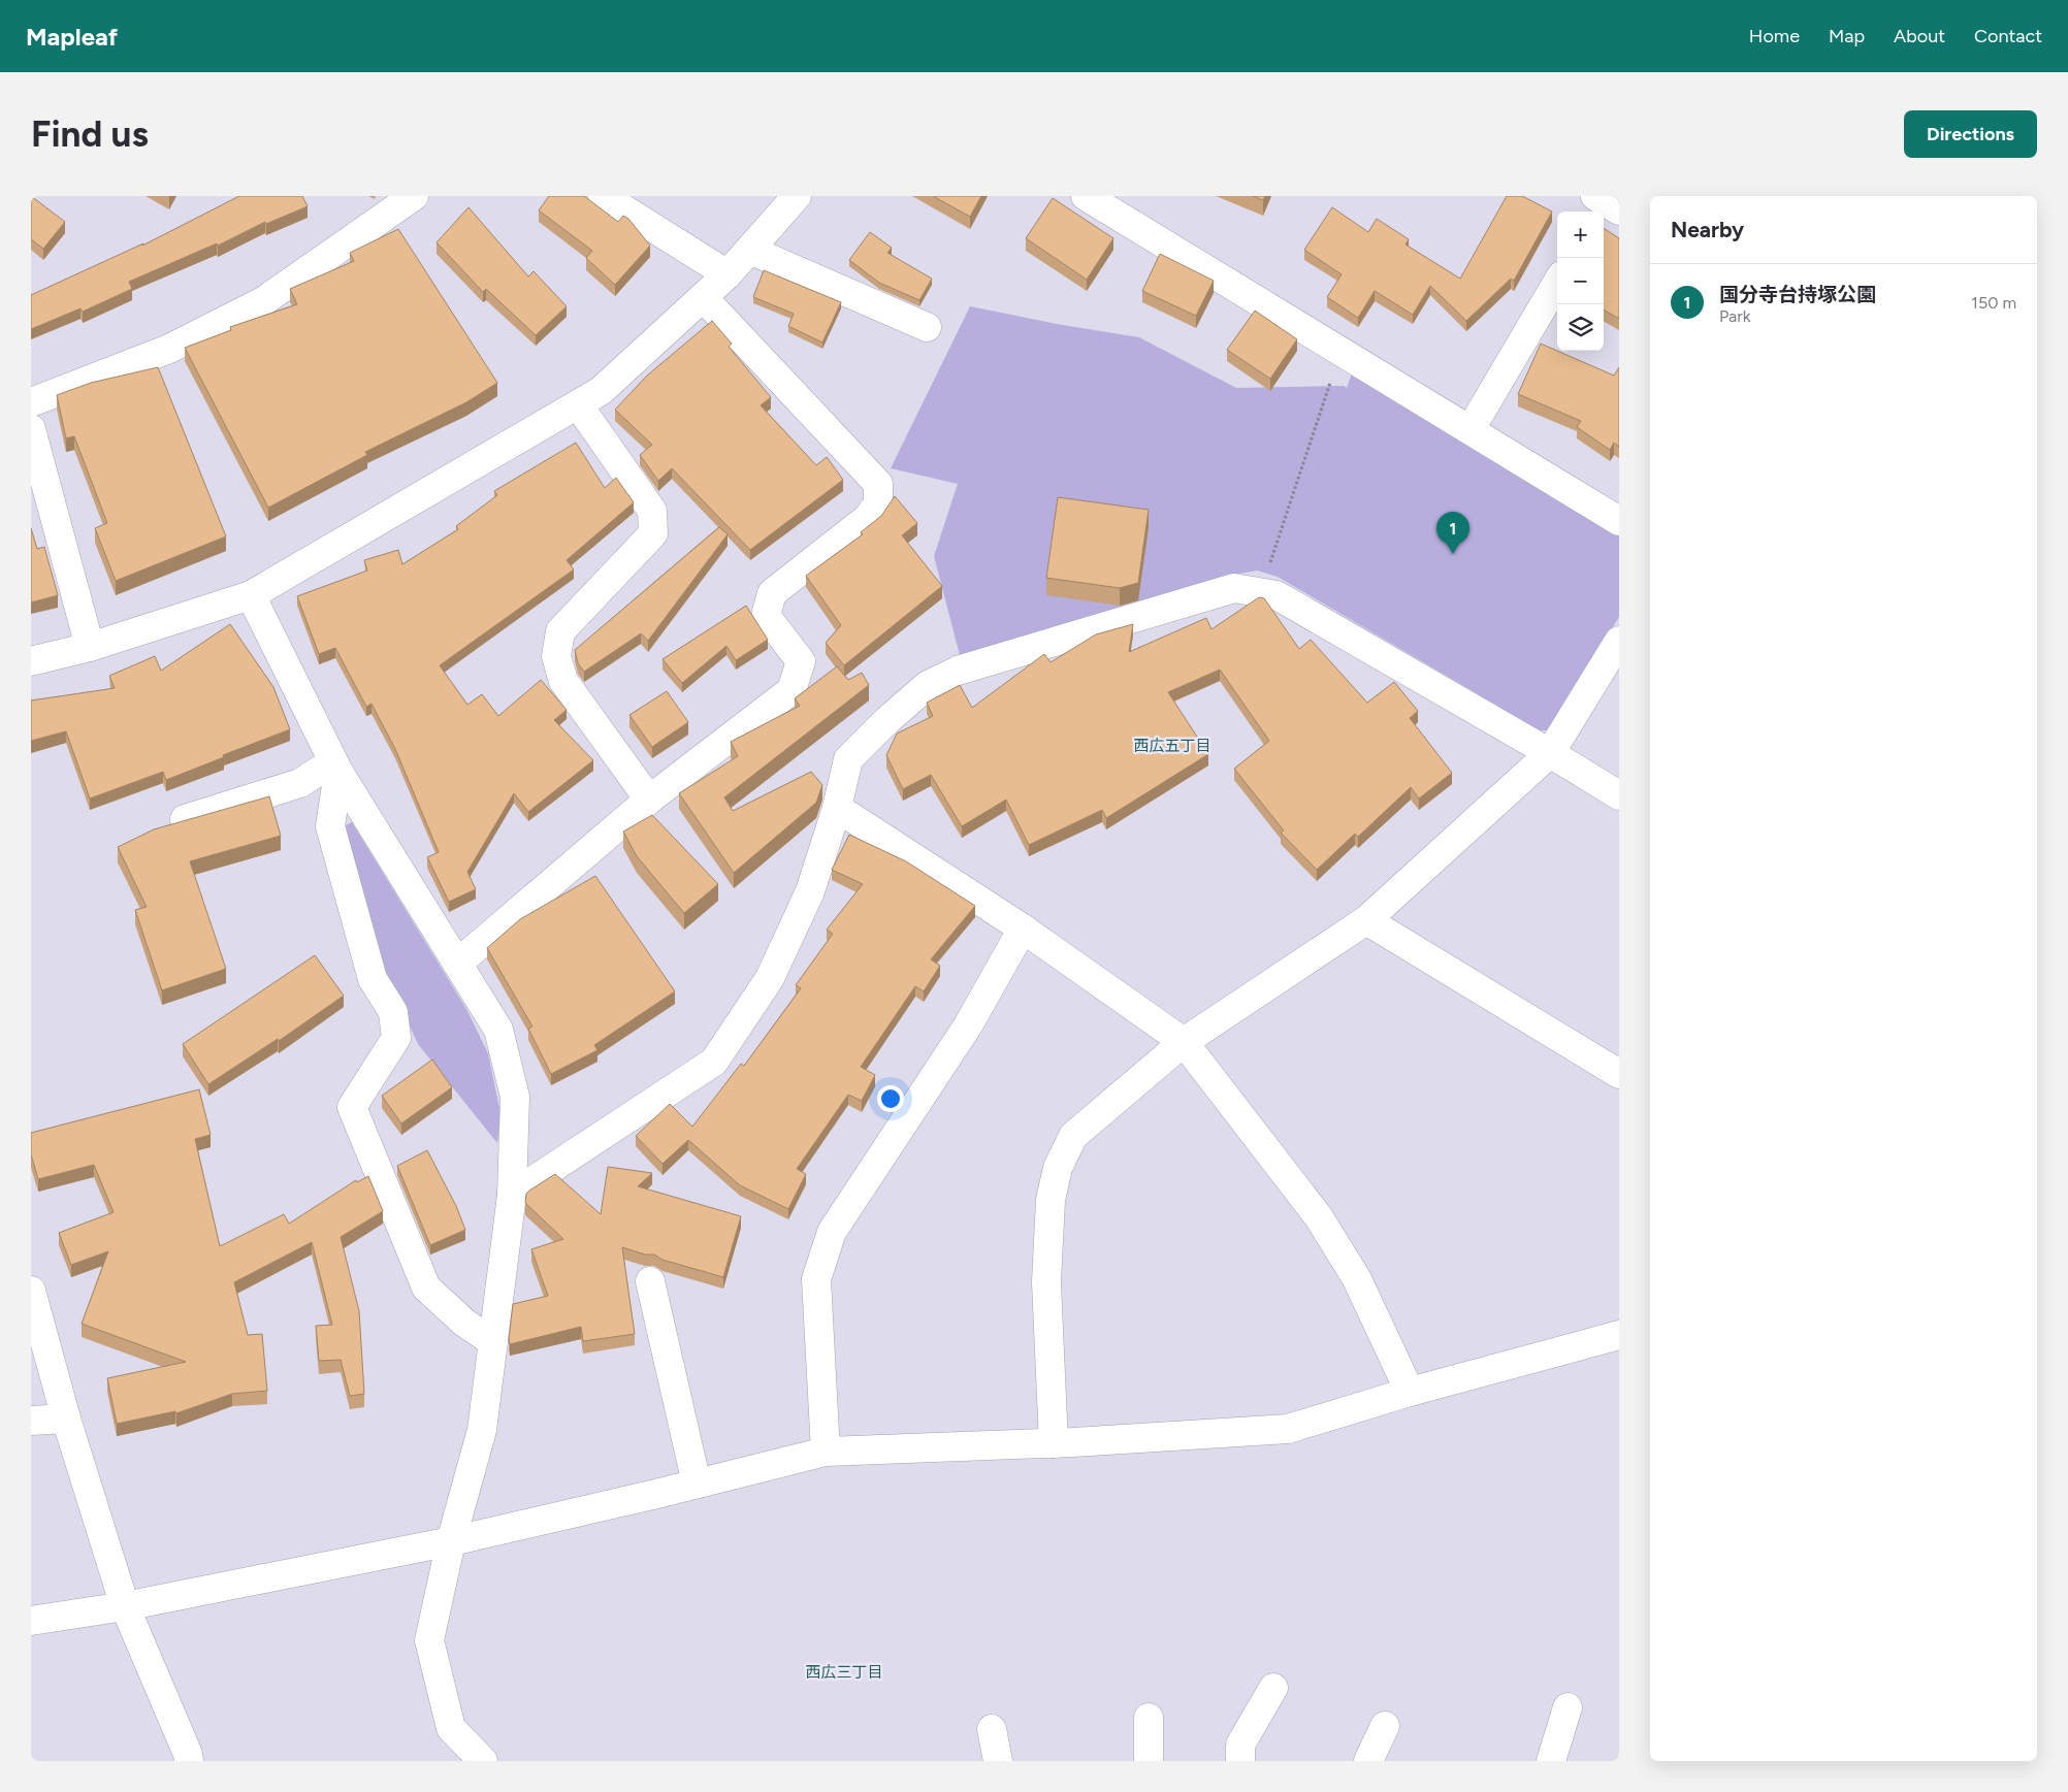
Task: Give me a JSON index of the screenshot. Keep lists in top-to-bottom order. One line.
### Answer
{"districts":["西広五丁目","西広三丁目"],"page":{"header":"Mapleaf","nav":["Home","Map","About","Contact"],"buttons":"Directions","title":"Find us","heading":"Nearby","map_buttons":["+","−"],"list":[{"mark":"1","name":"国分寺台持塚公園","note":"Park","value":"150 m"}],"pins":"1"}}
